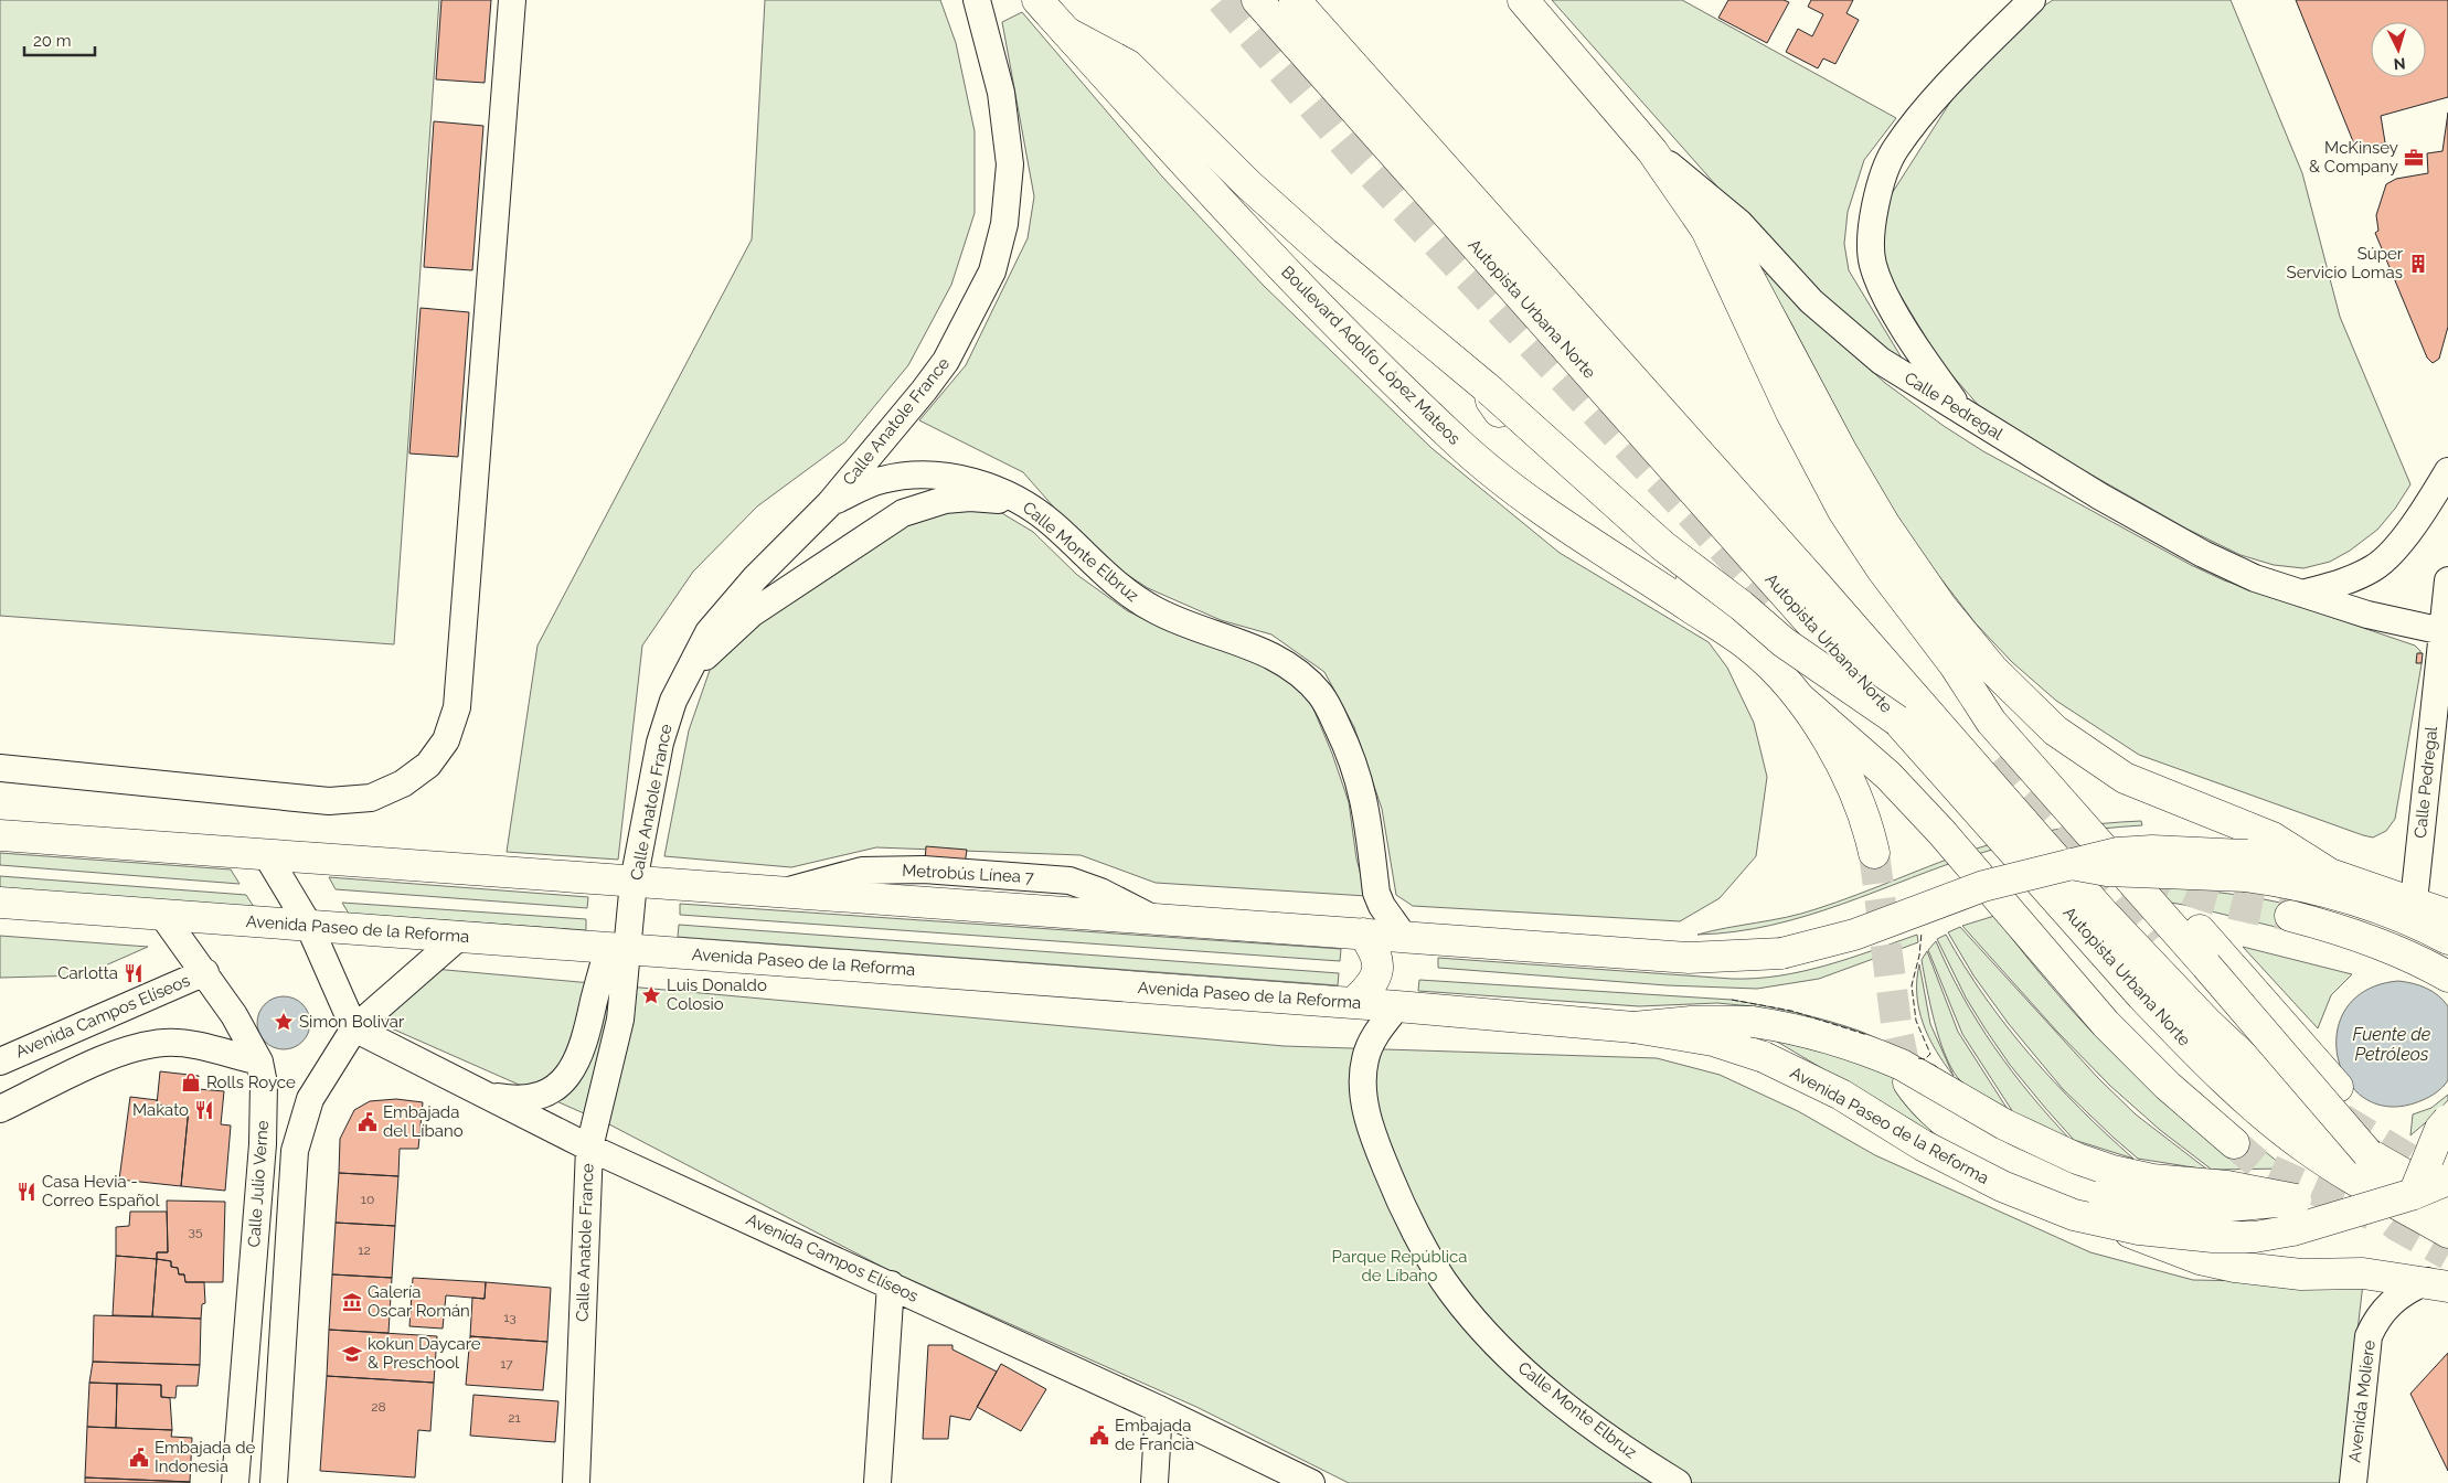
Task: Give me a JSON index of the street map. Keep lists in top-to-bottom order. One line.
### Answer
{"streets":{"main road":["Autopista Urbana Norte","Boulevard Adolfo López Mateos","Avenida Paseo de la Reforma"],"street":["Calle Pedregal","Calle Anatole France","Calle Monte Elbruz","Avenida Campos Elíseos","Calle Julio Verne","Avenida Moliere"]},"crossings":[["Calle Anatole France","Calle Monte Elbruz"],["Calle Anatole France","Avenida Paseo de la Reforma"],["Calle Anatole France","Avenida Campos Elíseos"],["Calle Monte Elbruz","Avenida Paseo de la Reforma"],["Avenida Paseo de la Reforma","Calle Julio Verne"],["Avenida Campos Elíseos","Calle Julio Verne"]],"water":["Fuente de Petróleos"],"parks":["Parque República de Líbano"],"places":{"office":["McKinsey & Company"],"building":["Súper Servicio Lomas"],"restaurant":["Carlotta","Makato","Casa Hevia - Correo Español"],"place":["Luis Donaldo Colosio","Simon Bolivar"],"shop":["Rolls Royce"],"public building":["Embajada del Líbano","Embajada de Francia","Embajada de Indonesia"],"museum":["Galería Oscar Román"],"school or university":["kokun Daycare & Preschool"]},"house_numbers":["10","35","12","13","17","28","21"],"scale_bar":"20 m","north":"bottom"}
